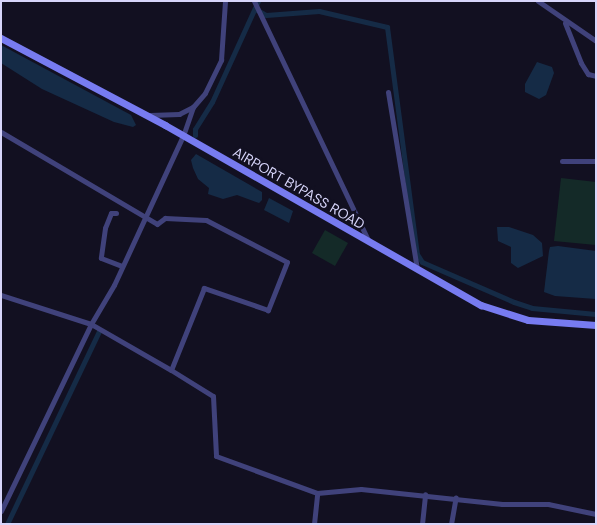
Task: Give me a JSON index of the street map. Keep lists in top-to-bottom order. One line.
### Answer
{"streets":{"street":["AIRPORT BYPASS ROAD"]}}
